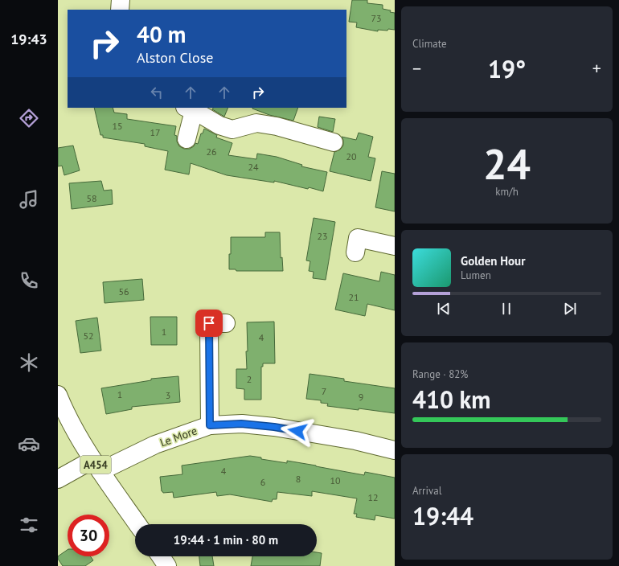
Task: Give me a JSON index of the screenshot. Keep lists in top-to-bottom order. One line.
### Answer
{"streets":{"street":["Le More","A454"]},"crossings":[["Le More","A454"]],"house_numbers":["73","15","17","26","20","24","58","23","56","21","1","52","4","2","7","1","3","9","4","8","10","6","12"],"page":{"tabs":"19:43","tile":["Climate",["24","km/h"],["Range · 82%","410 km"],["Arrival","19:44"]],"turn":["40 m","Alston Close"],"heat":["−","19°","+"],"song":["Golden Hour","Lumen"],"limit":"30","trip":"19:44 · 1 min · 80 m"}}
